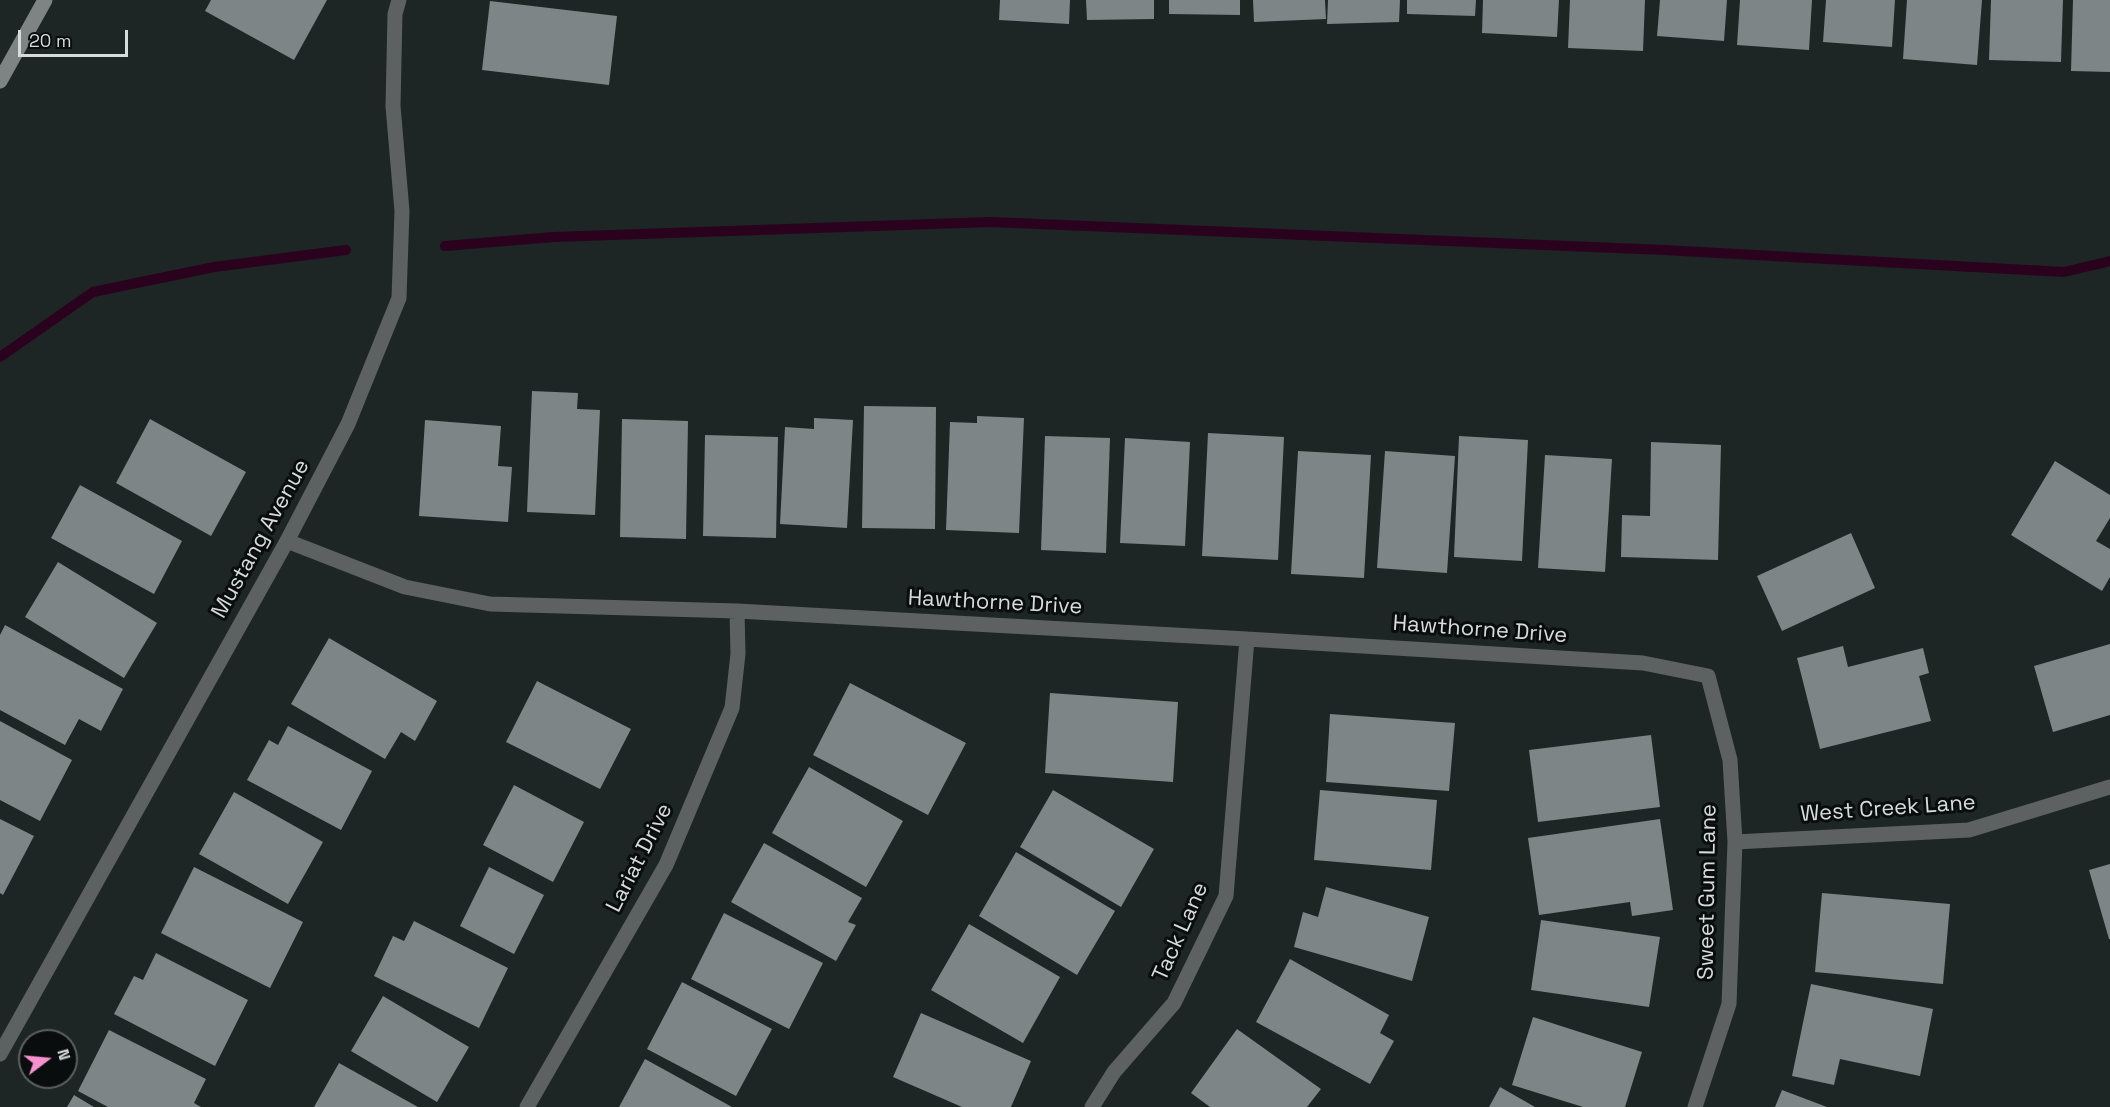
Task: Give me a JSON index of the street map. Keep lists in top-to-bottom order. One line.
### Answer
{"streets":{"street":["Mustang Avenue","Hawthorne Drive","West Creek Lane","Lariat Drive","Sweet Gum Lane","Tack Lane"]},"crossings":[["Mustang Avenue","Hawthorne Drive"],["Hawthorne Drive","Lariat Drive"],["Hawthorne Drive","Sweet Gum Lane"],["Hawthorne Drive","Tack Lane"],["West Creek Lane","Sweet Gum Lane"]],"scale_bar":"20 m","north":"right"}
